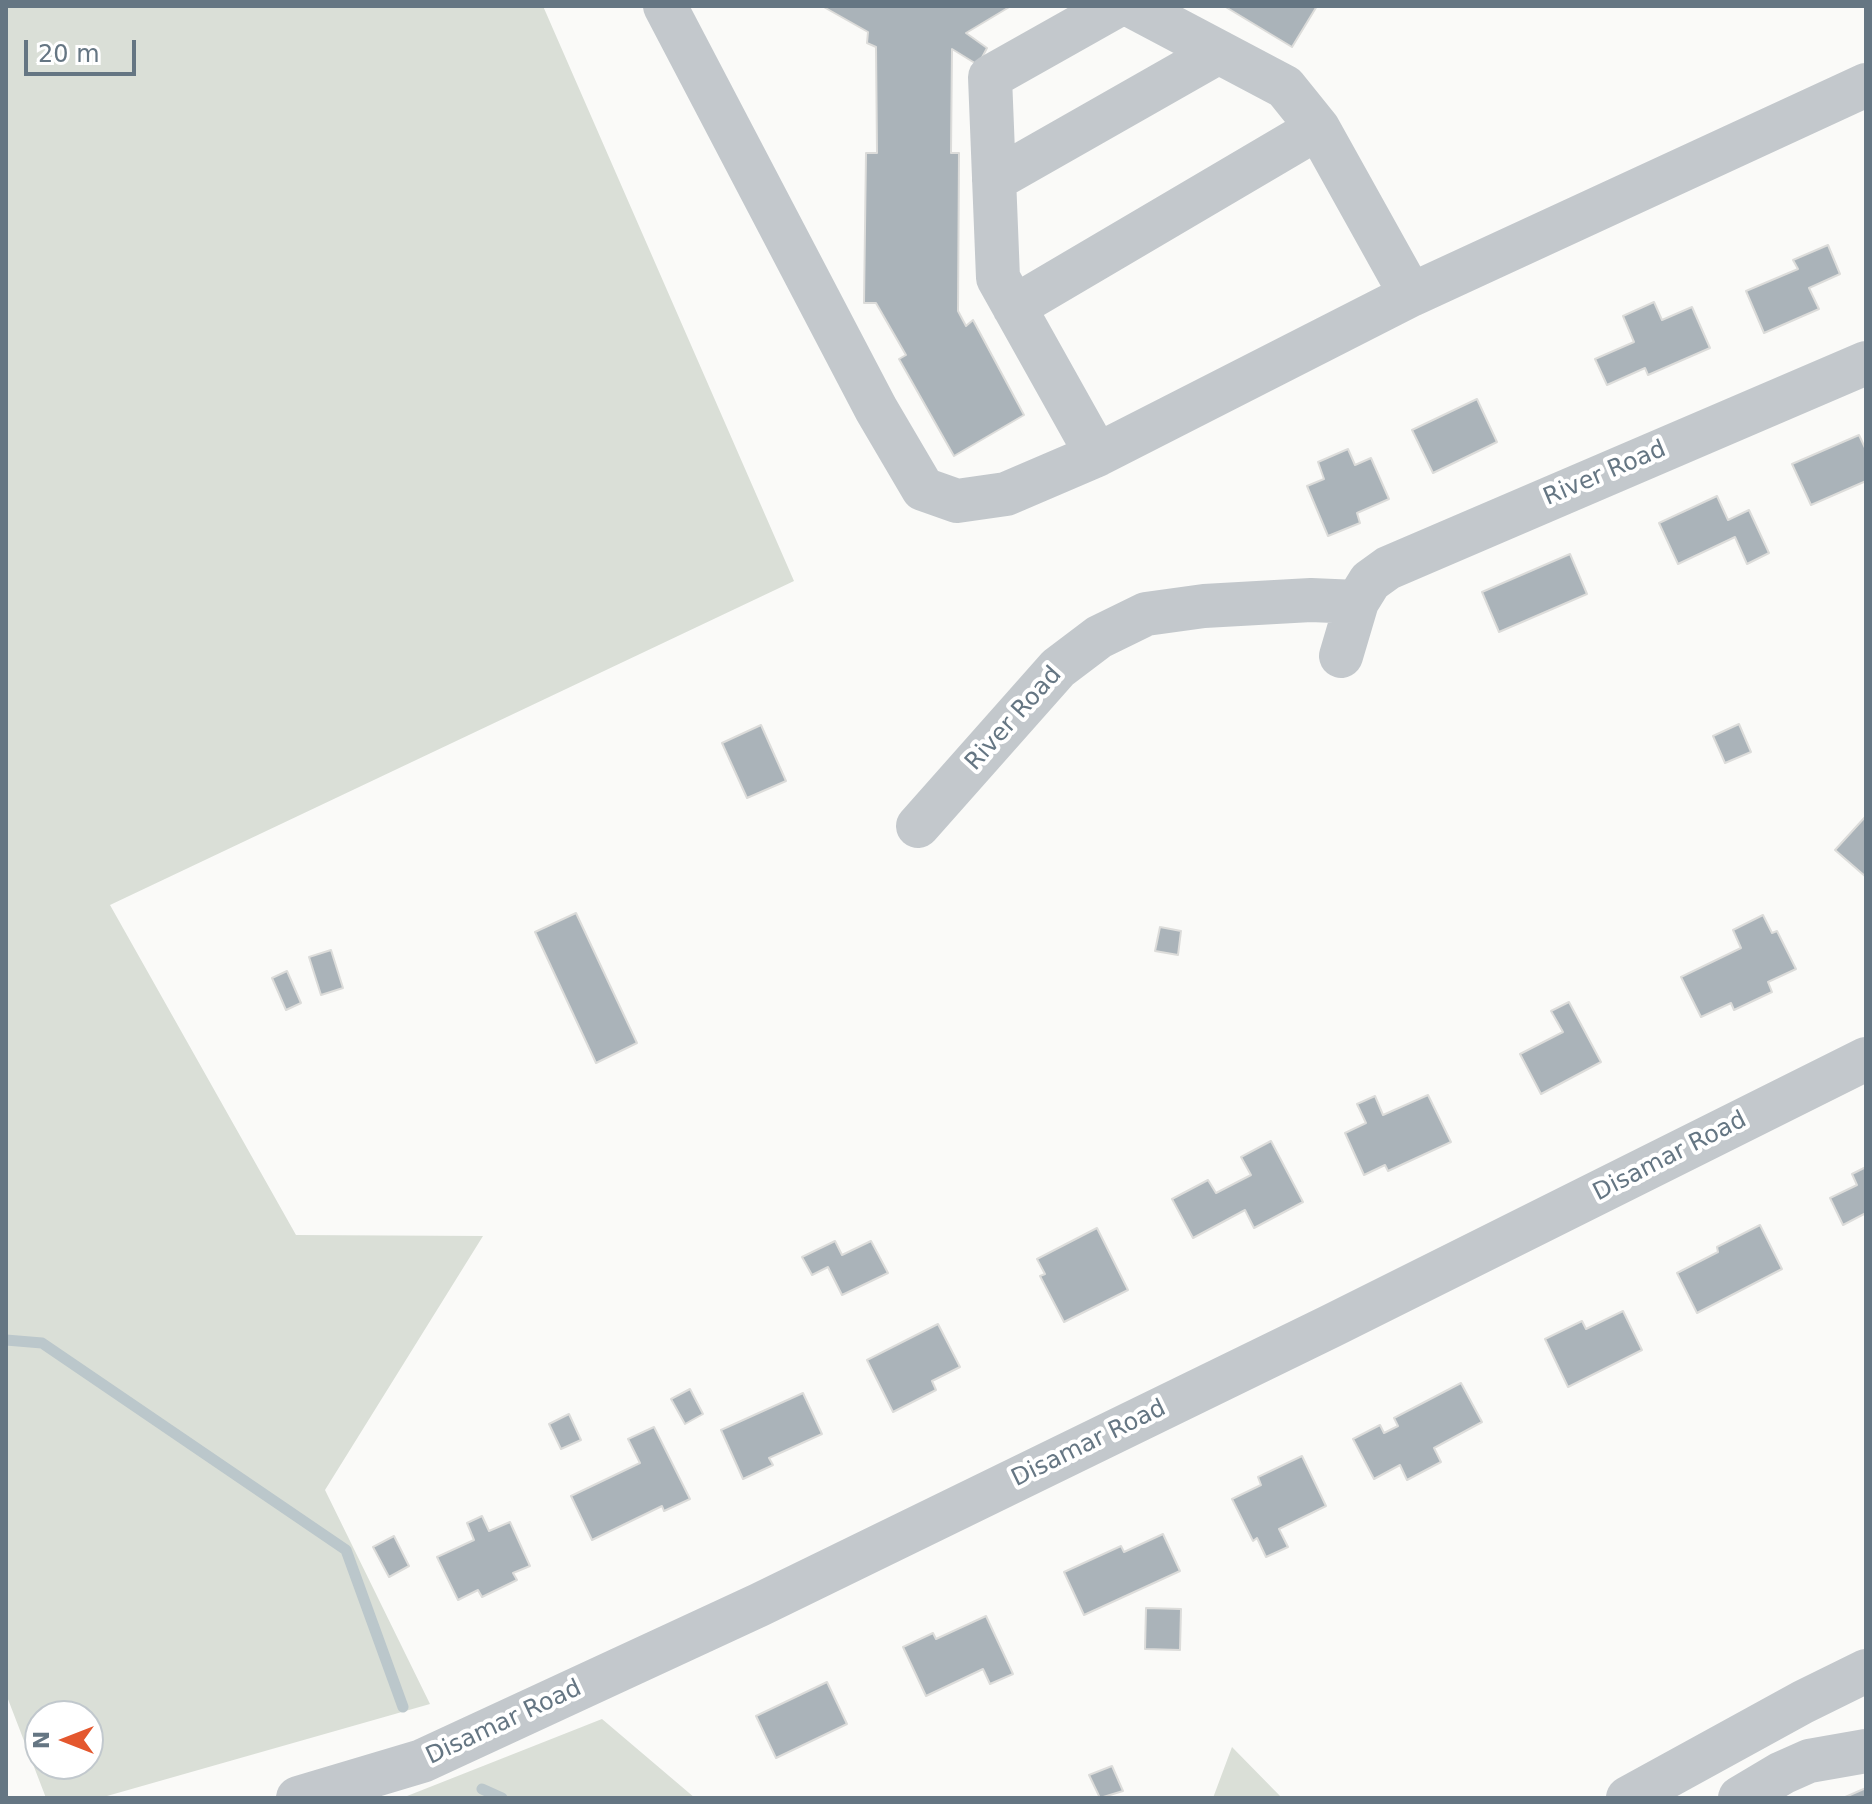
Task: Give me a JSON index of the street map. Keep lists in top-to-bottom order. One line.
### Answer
{"streets":{"street":["River Road","Disamar Road"]},"scale_bar":"20 m","north":"left"}
